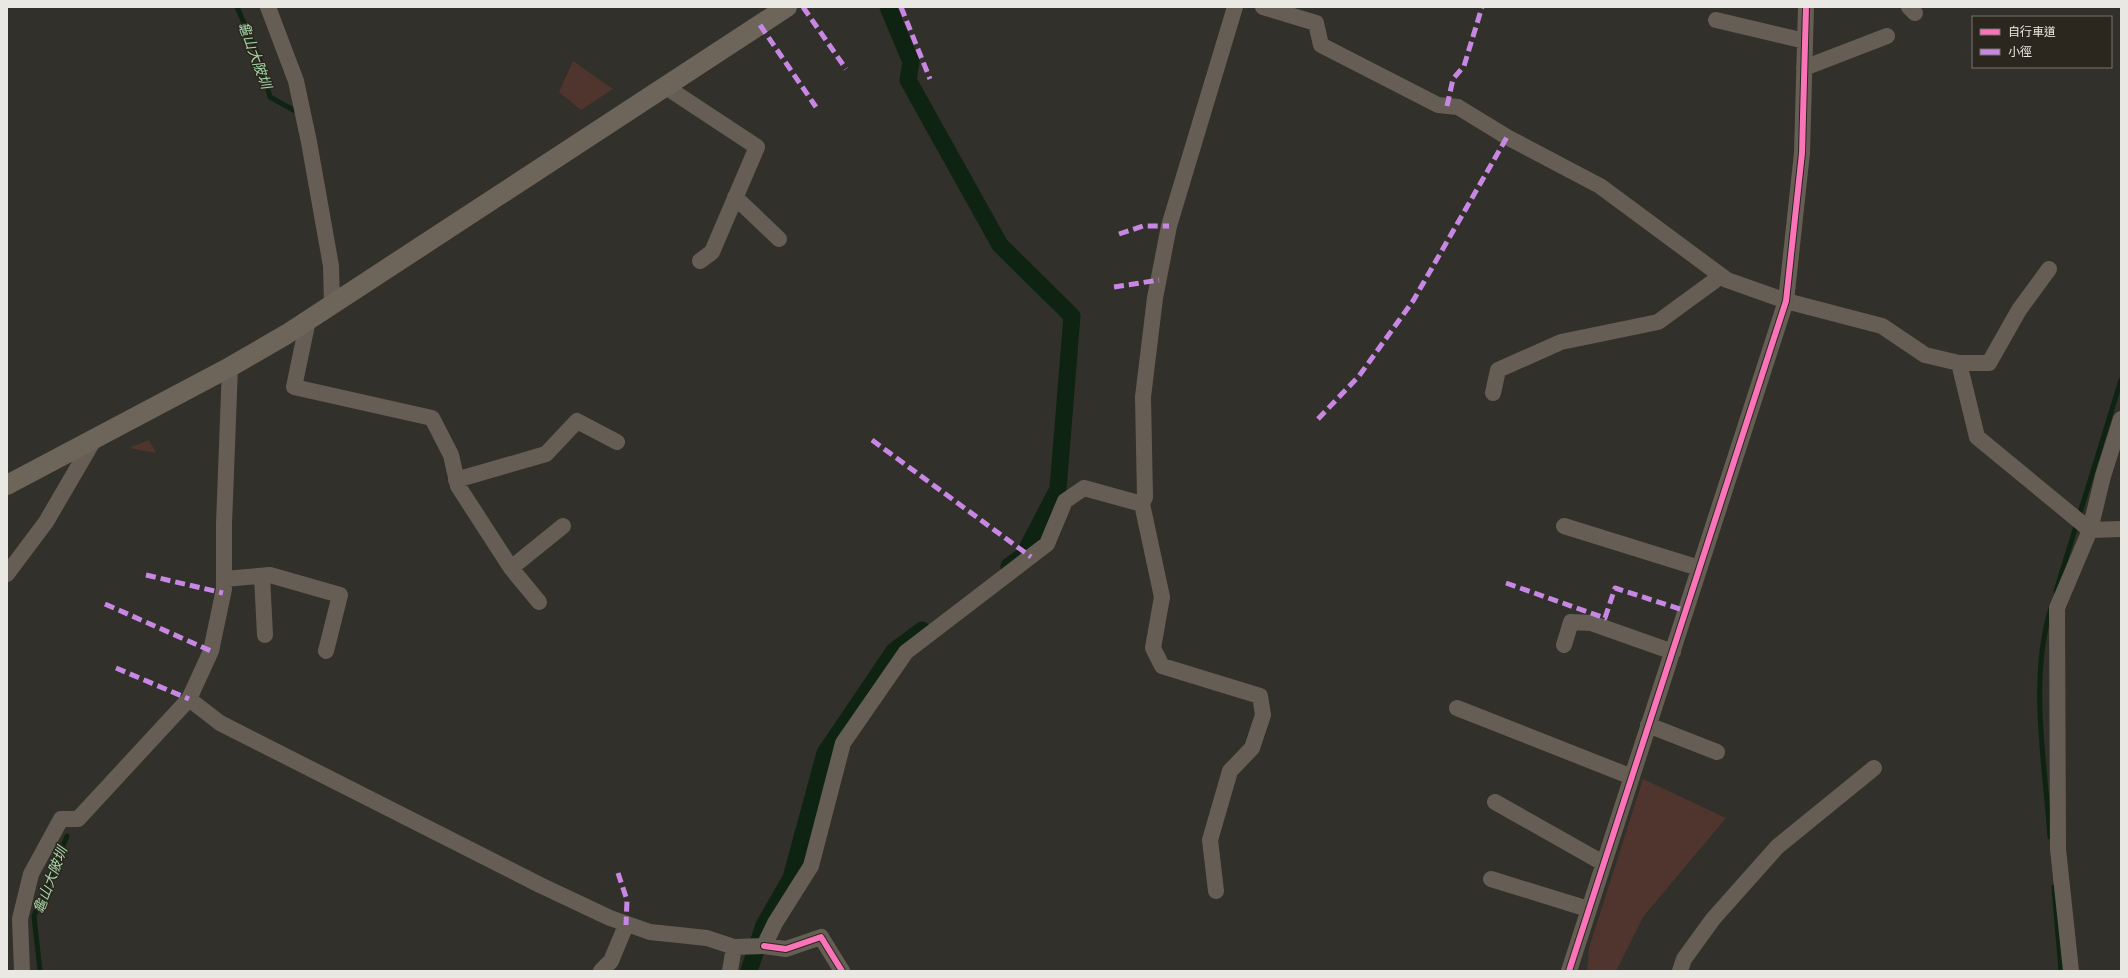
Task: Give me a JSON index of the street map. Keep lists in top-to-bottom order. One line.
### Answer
{"water":["龜山大陂圳"],"legend":["自行車道","小徑"]}
